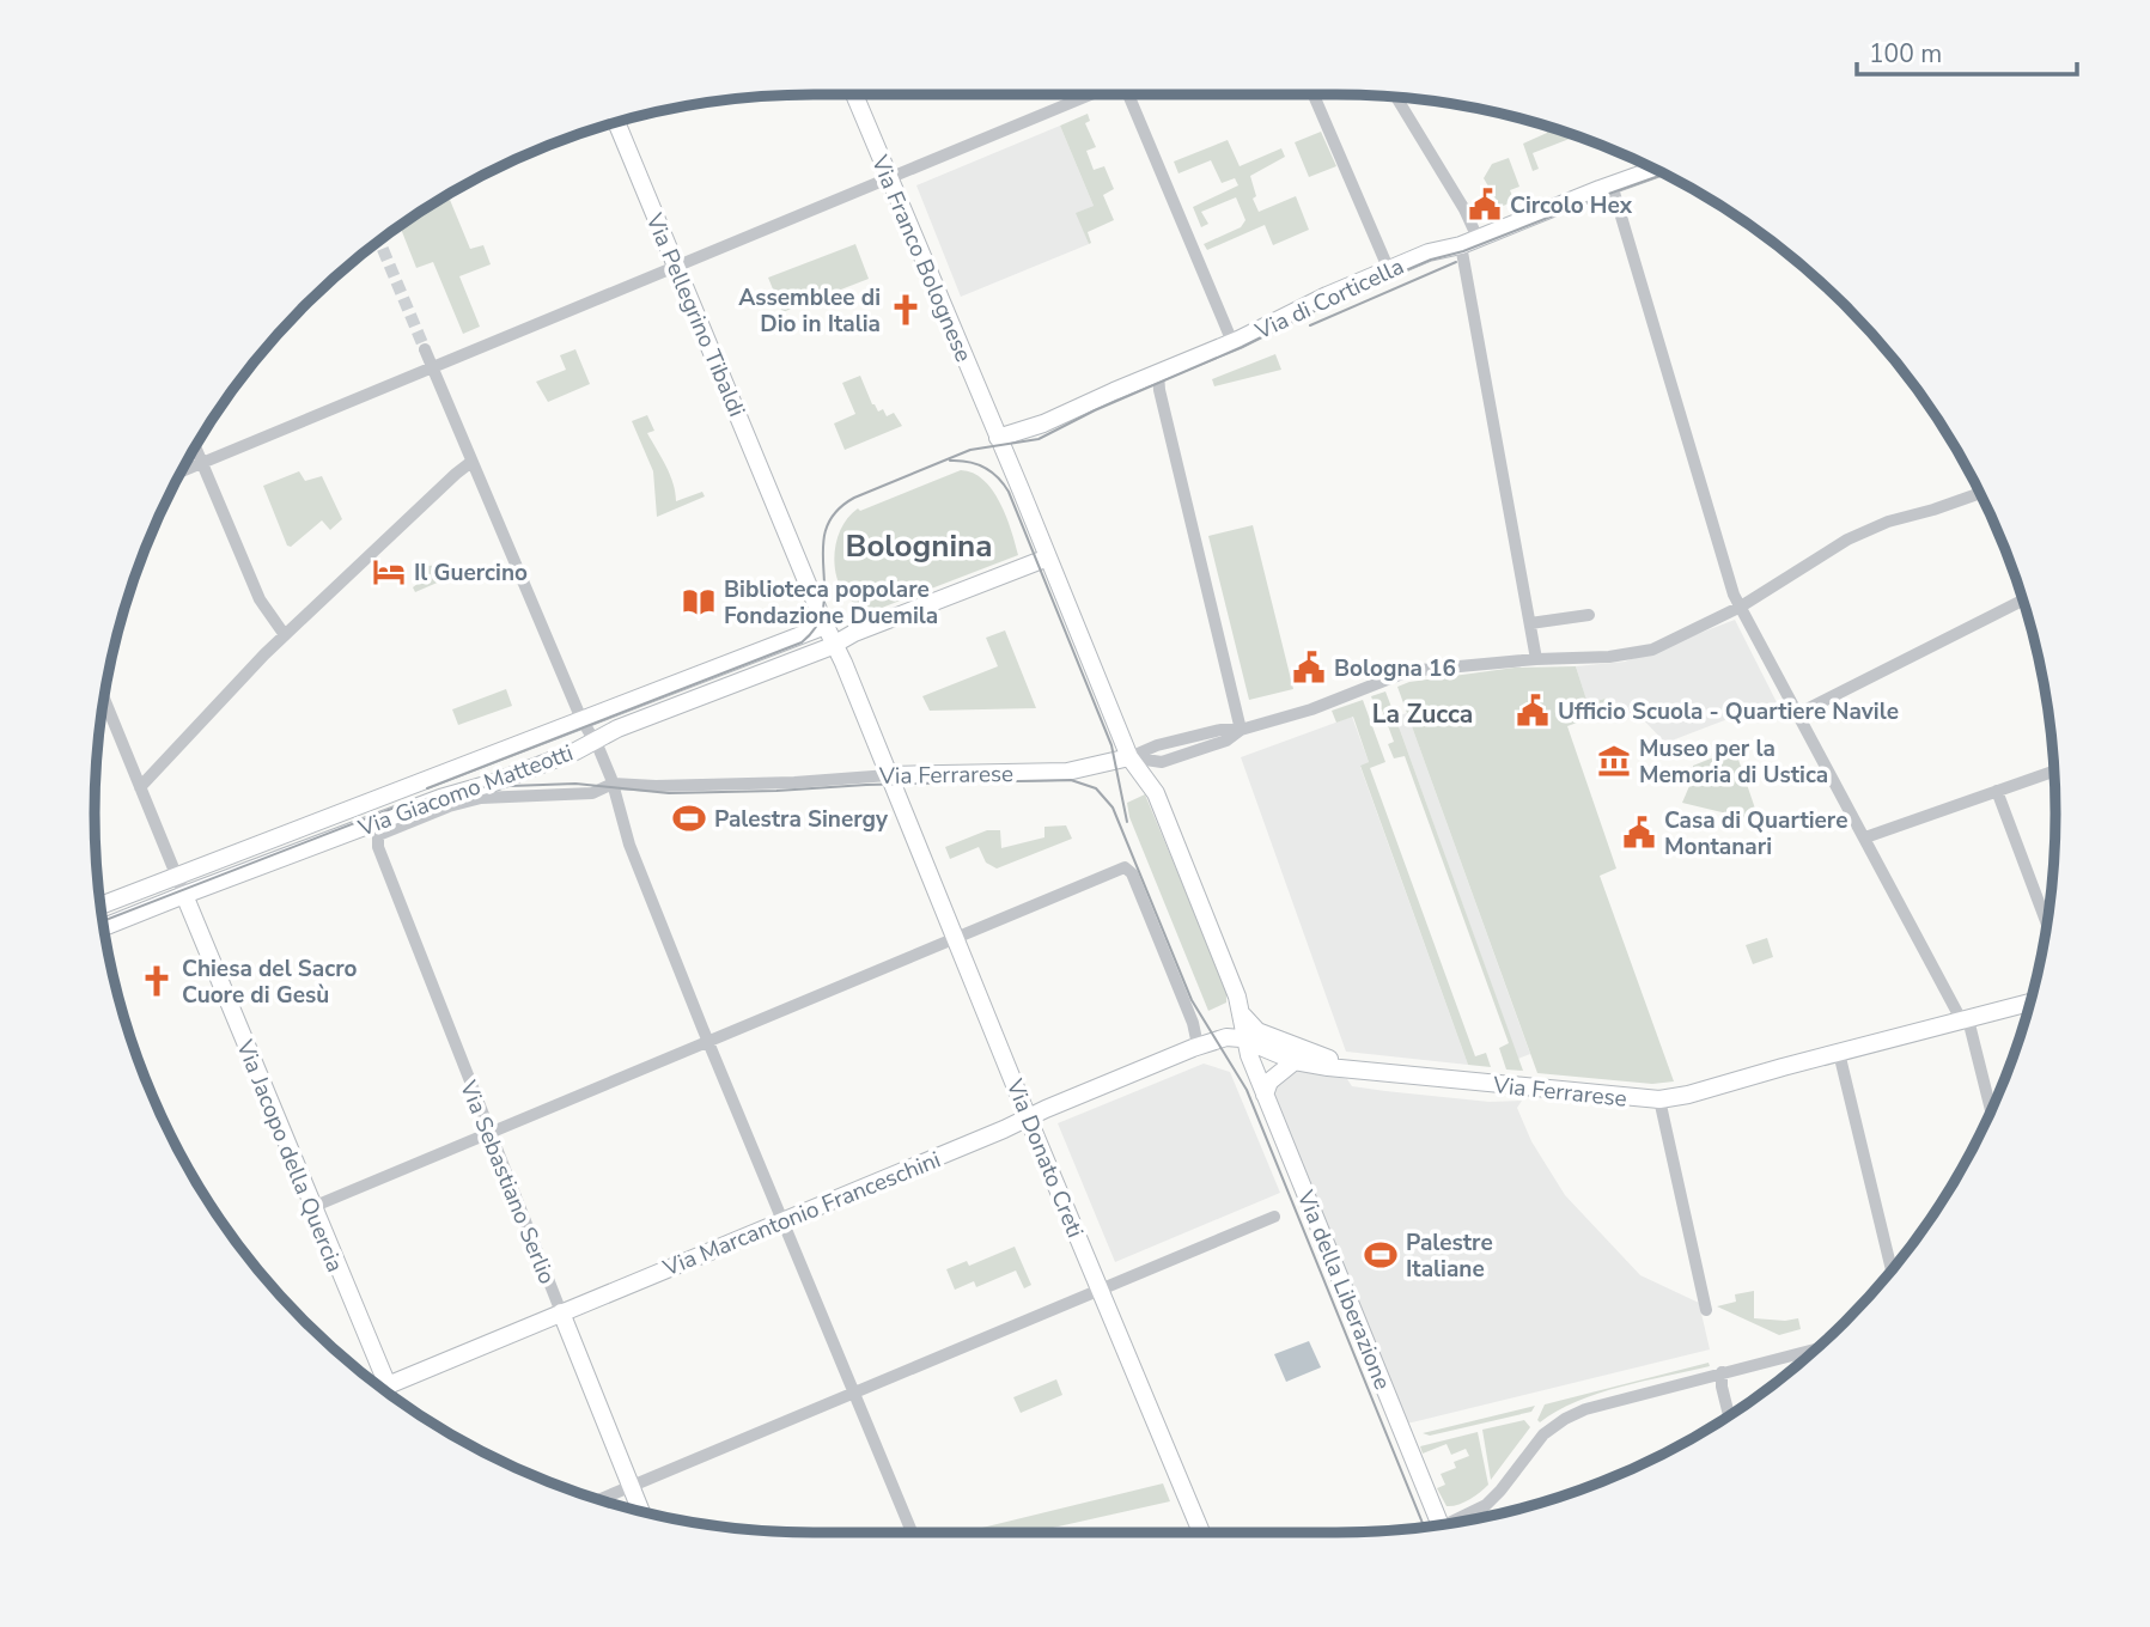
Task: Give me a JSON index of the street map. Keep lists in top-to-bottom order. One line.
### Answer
{"streets":{"main road":["Via Franco Bolognese","Via di Corticella","Via Pellegrino Tibaldi","Via Ferrarese","Via Giacomo Matteotti","Via Jacopo della Quercia","Via Donato Creti","Via Sebastiano Serlio","Via Marcantonio Franceschini","Via della Liberazione"]},"crossings":[["Via Franco Bolognese","Via di Corticella"],["Via Franco Bolognese","Via Ferrarese"],["Via Franco Bolognese","Via Giacomo Matteotti"],["Via Pellegrino Tibaldi","Via Giacomo Matteotti"],["Via Pellegrino Tibaldi","Via Donato Creti"],["Via Ferrarese","Via Giacomo Matteotti"],["Via Ferrarese","Via Donato Creti"],["Via Ferrarese","Via Marcantonio Franceschini"],["Via Ferrarese","Via della Liberazione"],["Via Giacomo Matteotti","Via Jacopo della Quercia"],["Via Giacomo Matteotti","Via Donato Creti"],["Via Giacomo Matteotti","Via Sebastiano Serlio"],["Via Jacopo della Quercia","Via Marcantonio Franceschini"],["Via Donato Creti","Via Marcantonio Franceschini"],["Via Sebastiano Serlio","Via Marcantonio Franceschini"],["Via Marcantonio Franceschini","Via della Liberazione"]],"districts":["Bolognina","La Zucca"],"places":{"public building":["Circolo Hex","Bologna 16","Ufficio Scuola - Quartiere Navile","Casa di Quartiere Montanari"],"church":["Assemblee di Dio in Italia","Chiesa del Sacro Cuore di Gesù"],"hotel":["Il Guercino"],"library":["Biblioteca popolare Fondazione Duemila"],"museum":["Museo per la Memoria di Ustica"],"sports":["Palestra Sinergy","Palestre Italiane"]},"scale_bar":"100 m"}
